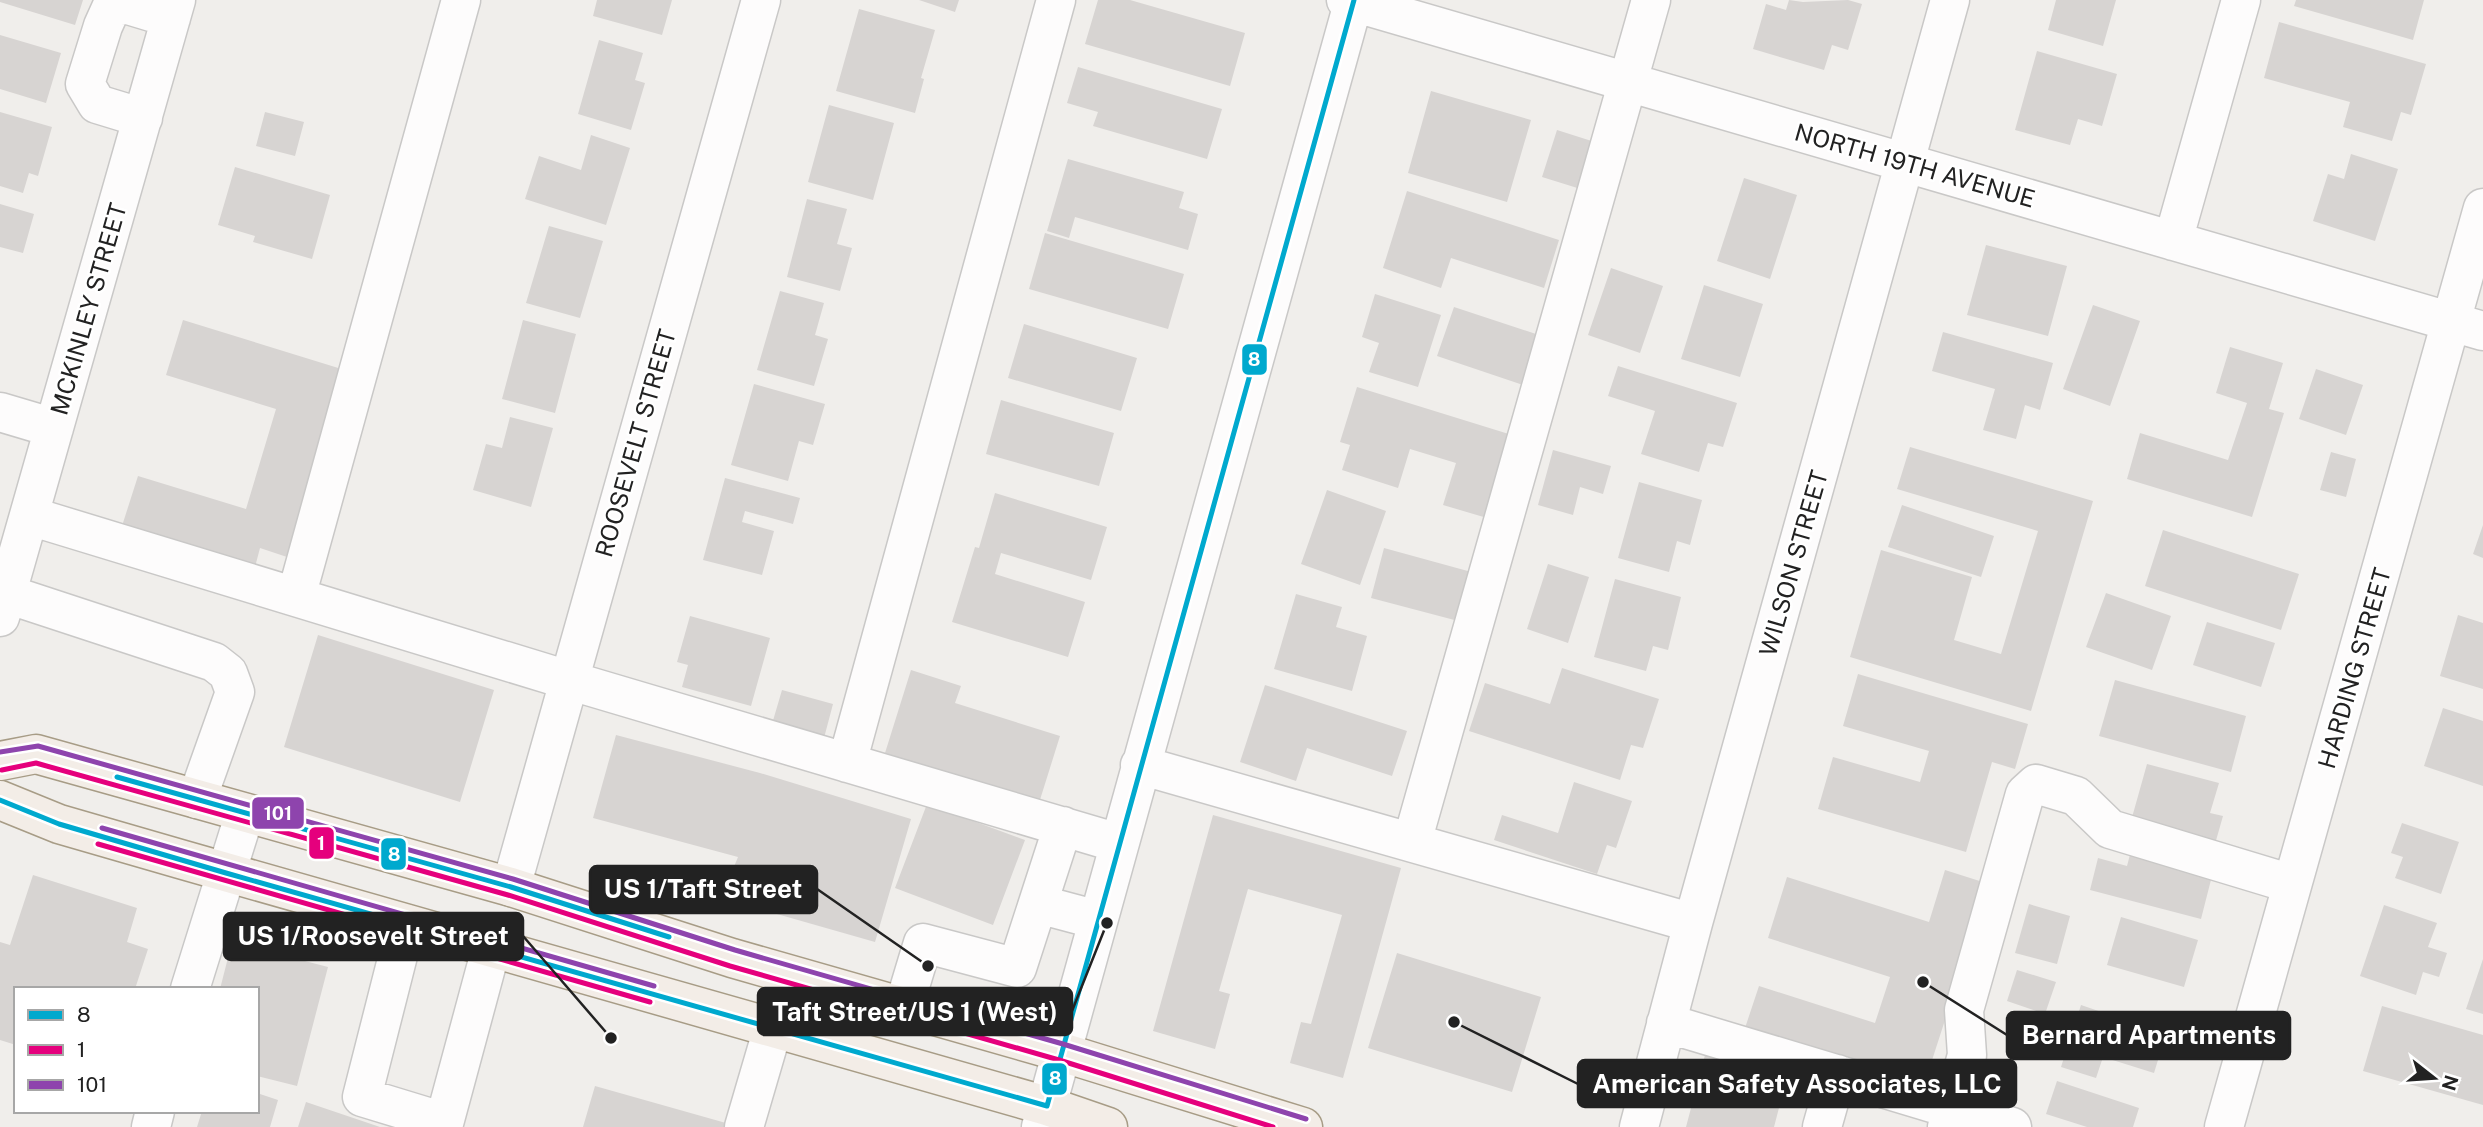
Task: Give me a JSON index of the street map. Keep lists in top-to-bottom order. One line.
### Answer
{"streets":{"street":["NORTH 19TH AVENUE","MCKINLEY STREET","ROOSEVELT STREET","WILSON STREET","HARDING STREET"]},"crossings":[["NORTH 19TH AVENUE","WILSON STREET"],["NORTH 19TH AVENUE","HARDING STREET"]],"places":["Taft Street/US 1 (West)","US 1/Taft Street","Bernard Apartments","American Safety Associates, LLC","US 1/Roosevelt Street"],"lines":["transit line 8","transit line 101","transit line 1"],"legend":["8","1","101"],"north":"right"}
